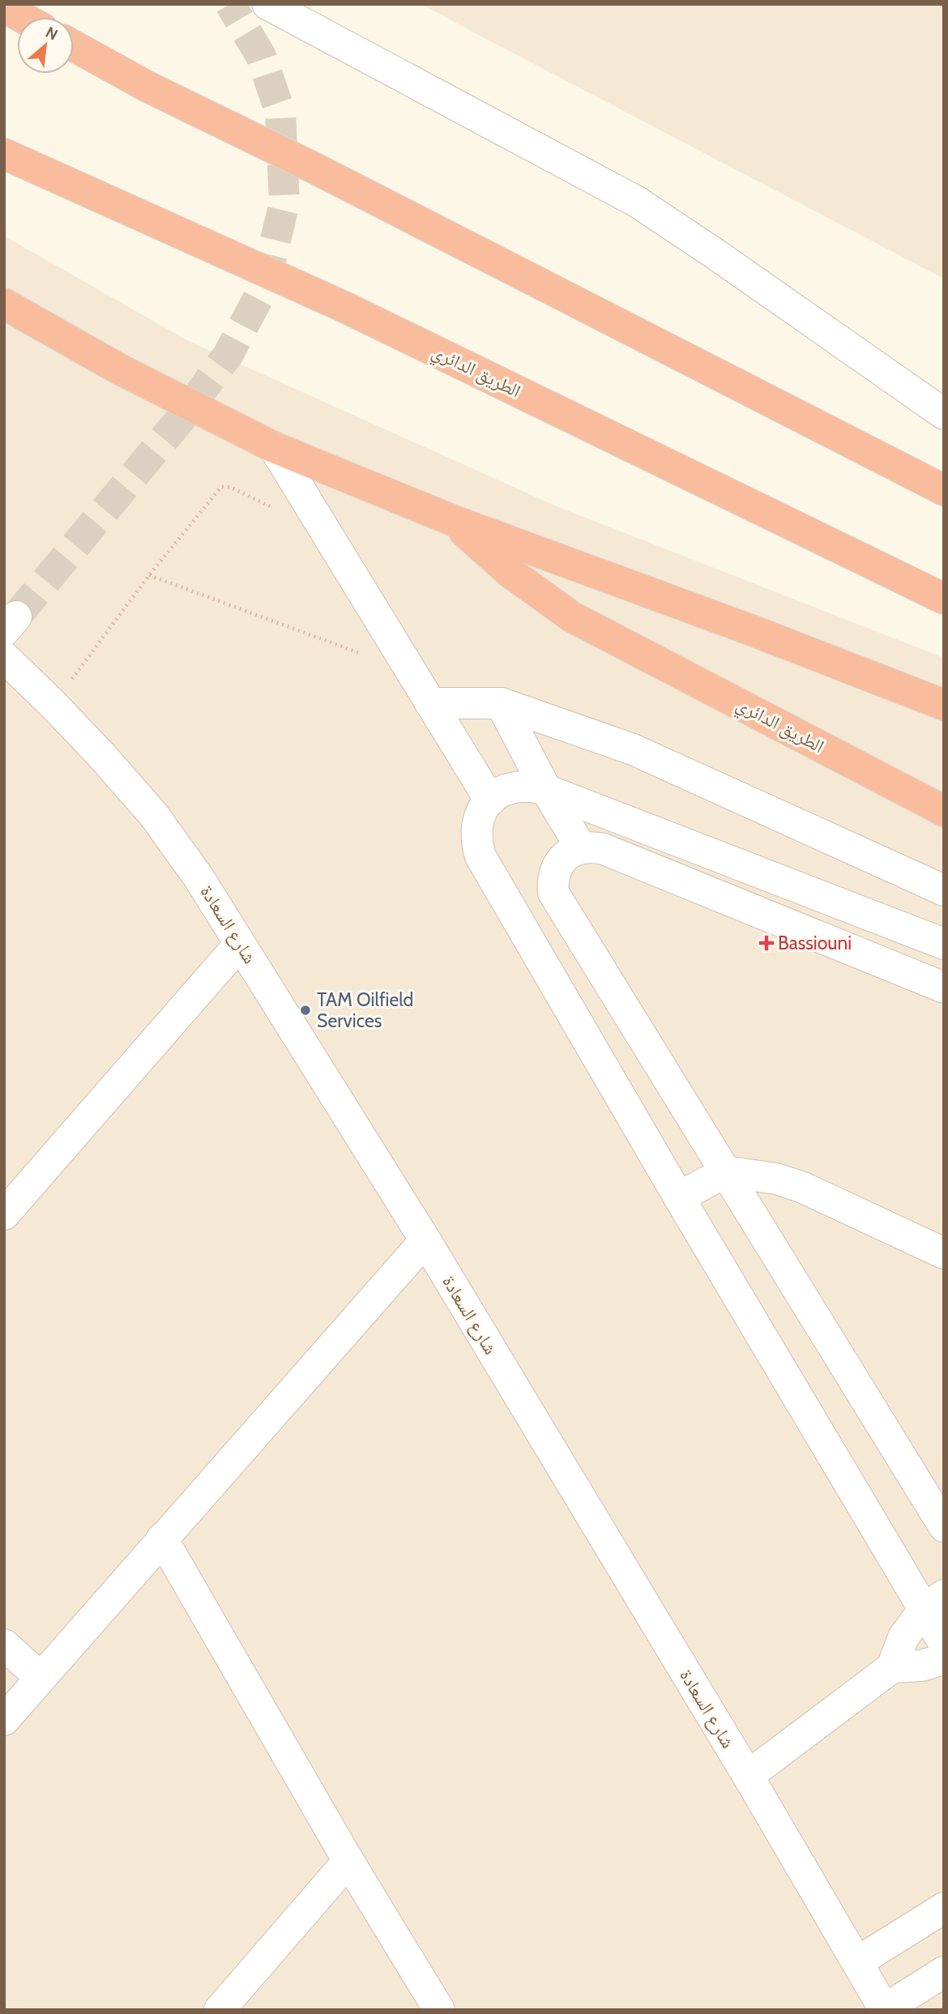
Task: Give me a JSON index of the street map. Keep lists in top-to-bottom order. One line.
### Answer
{"streets":{"highway":["الطريق الدائري"],"street":["شارع السعادة"]},"places":{"health":["Bassiouni"],"other":["TAM Oilfield Services"]},"north":"top right"}
